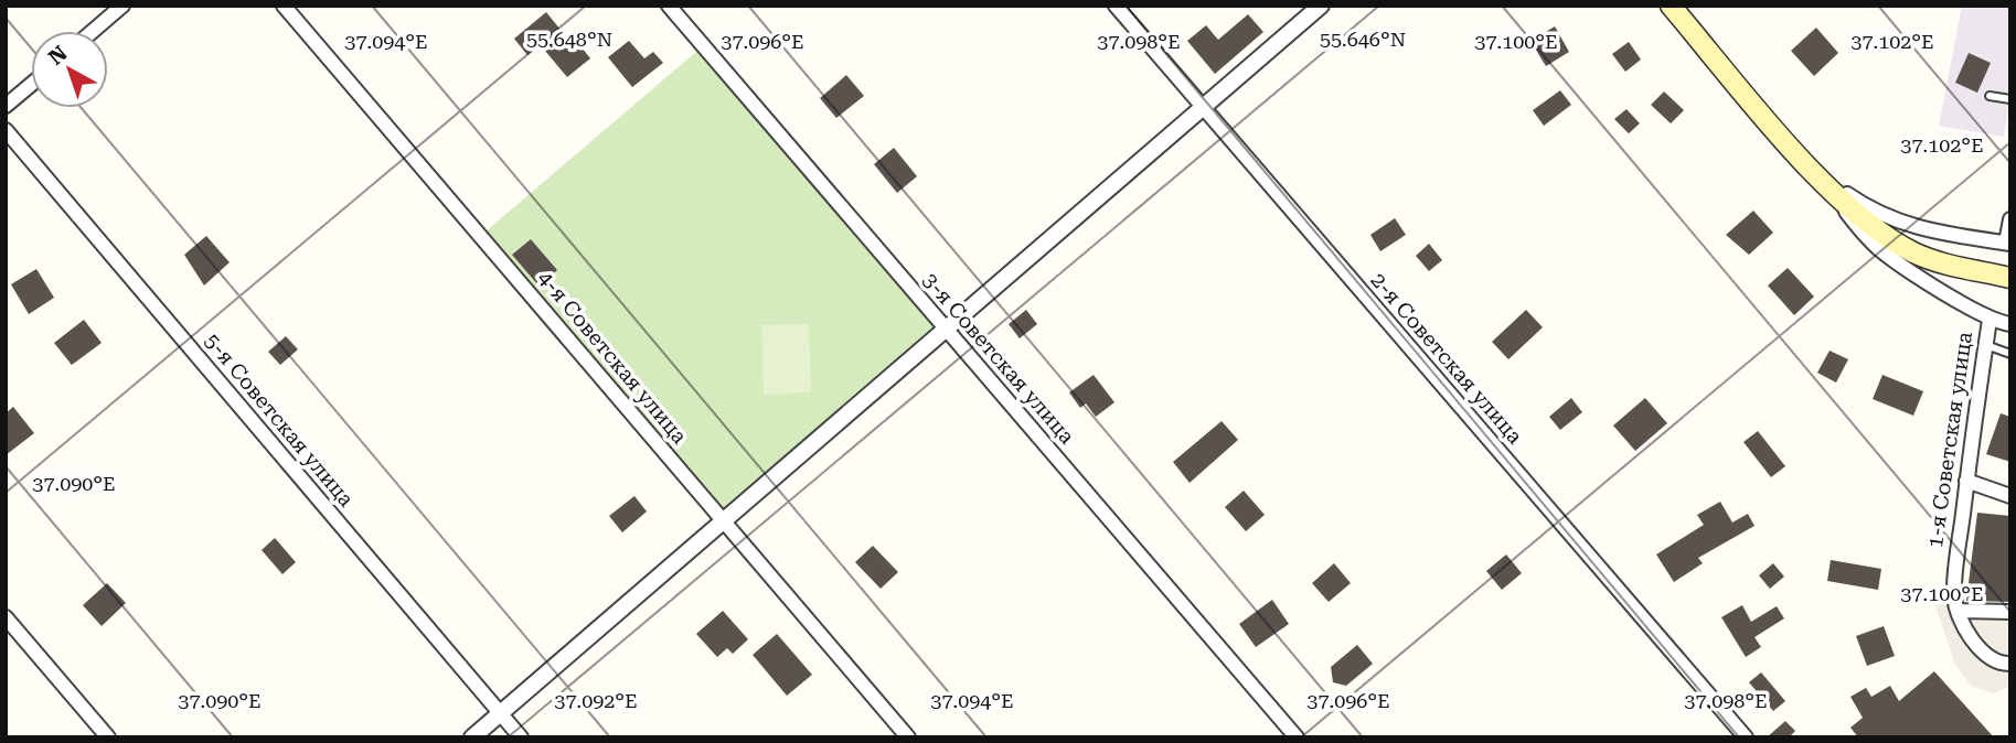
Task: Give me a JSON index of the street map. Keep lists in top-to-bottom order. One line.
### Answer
{"streets":{"street":["4-я Советская улица","3-я Советская улица","2-я Советская улица","5-я Советская улица","1-я Советская улица"]},"north":"top left","coordinates":["55.648°N","55.646°N","37.094°E","37.098°E","37.100°E","37.096°E","37.102°E","37.090°E","37.092°E"]}
